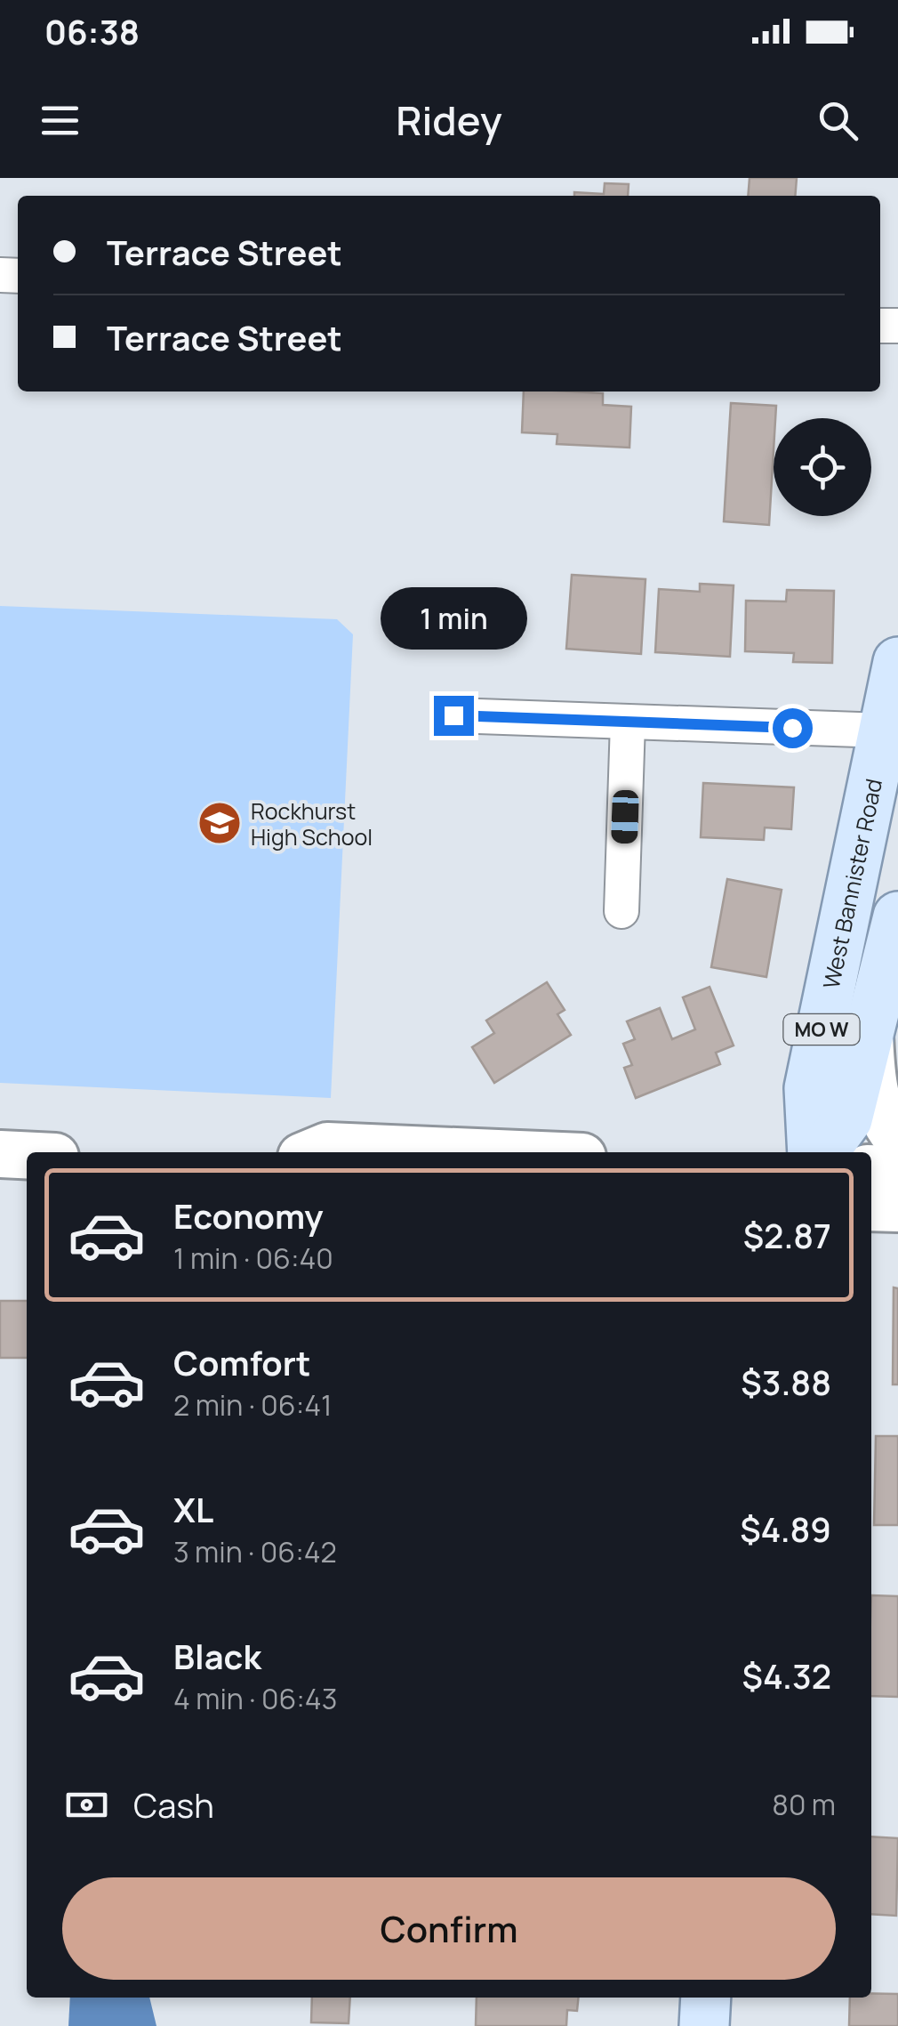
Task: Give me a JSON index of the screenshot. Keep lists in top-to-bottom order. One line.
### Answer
{"streets":{"main road":["West Bannister Road","MO W"]},"places":{"school or university":["Rockhurst High School"]},"page":{"status":"06:38","header":"Ridey","banner":["Terrace Street","Terrace Street"],"bubble":"1 min","list":[{"name":"Economy","note":"1 min · 06:40","value":"$2.87"},{"name":"Comfort","note":"2 min · 06:41","value":"$3.88"},{"name":"XL","note":"3 min · 06:42","value":"$4.89"},{"name":"Black","note":"4 min · 06:43","value":"$4.32"}],"pay":["Cash","80 m"],"buttons":"Confirm"}}
